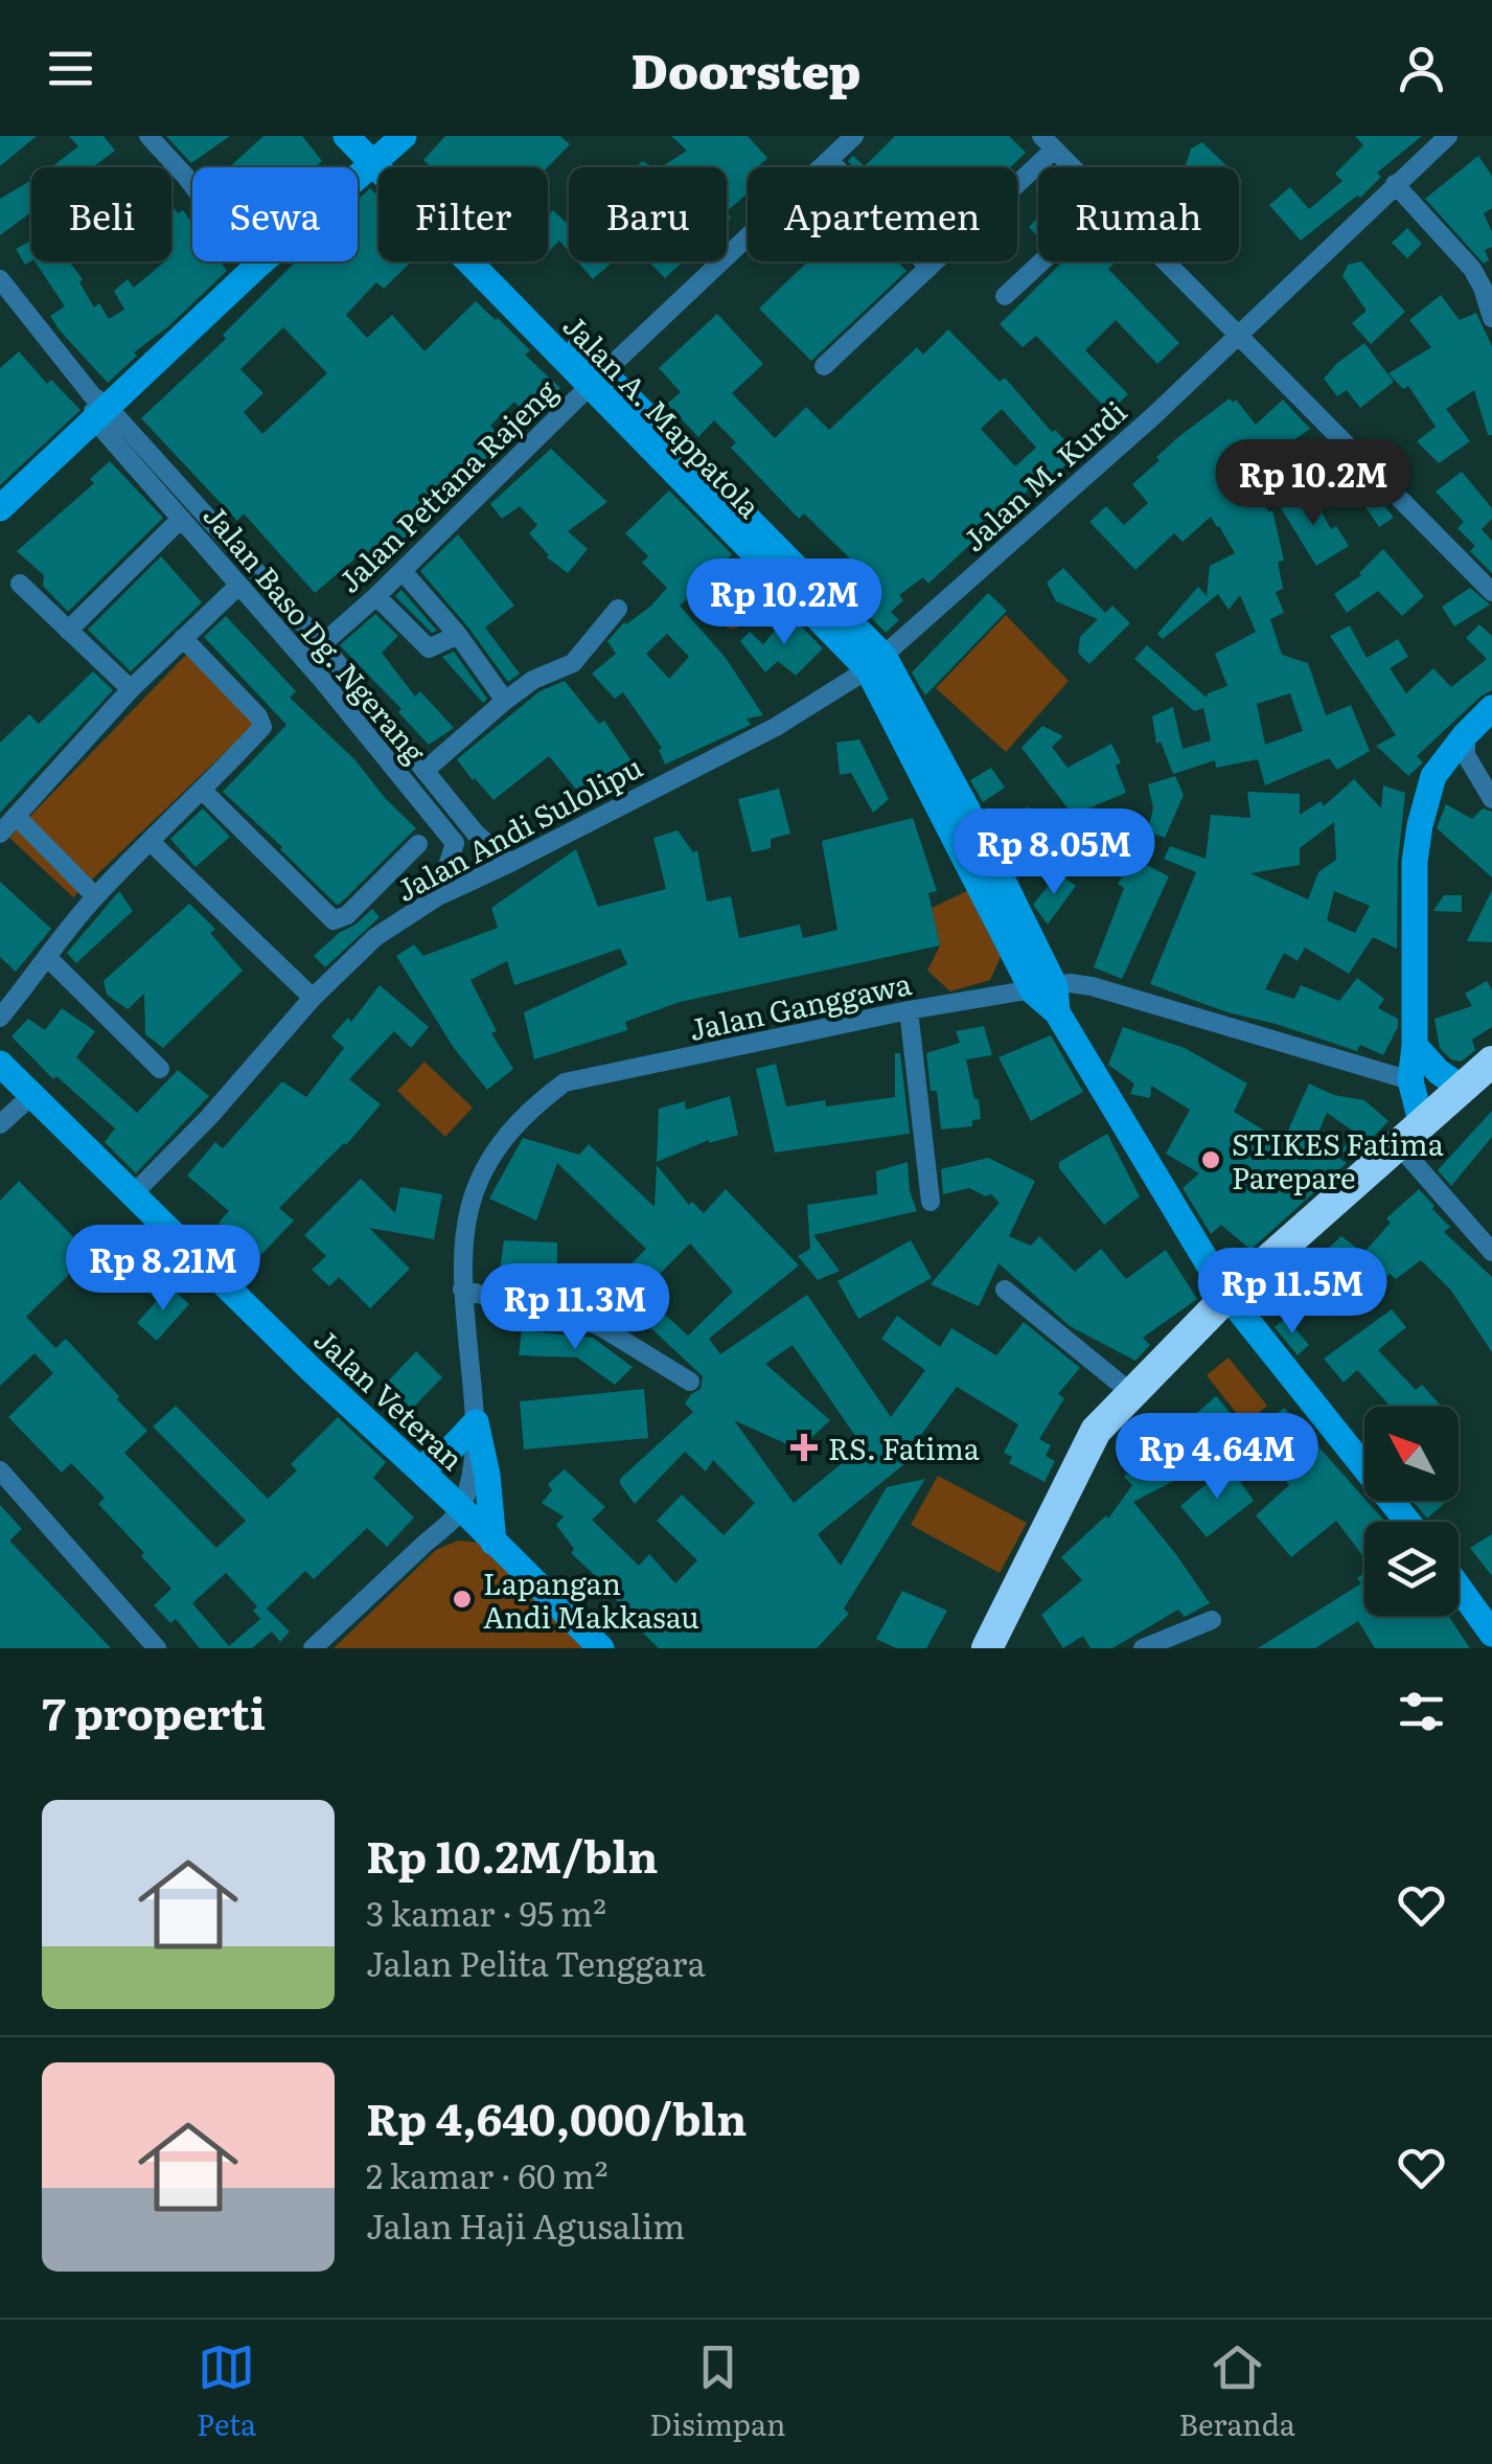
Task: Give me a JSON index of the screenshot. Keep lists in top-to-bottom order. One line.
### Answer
{"streets":{"street":["Jalan A. Mappatola","Jalan M. Kurdi","Jalan Pettana Rajeng","Jalan Baso Dg. Ngerang","Jalan Andi Sulolipu","Jalan Ganggawa","Jalan Veteran"]},"crossings":[["Jalan A. Mappatola","Jalan M. Kurdi"],["Jalan A. Mappatola","Jalan Pettana Rajeng"],["Jalan A. Mappatola","Jalan Andi Sulolipu"],["Jalan A. Mappatola","Jalan Ganggawa"],["Jalan M. Kurdi","Jalan Andi Sulolipu"],["Jalan Pettana Rajeng","Jalan Baso Dg. Ngerang"],["Jalan Baso Dg. Ngerang","Jalan Andi Sulolipu"],["Jalan Andi Sulolipu","Jalan Veteran"],["Jalan Ganggawa","Jalan Veteran"]],"places":{"other":["STIKES Fatima Parepare","Lapangan Andi Makkasau"],"health":["RS. Fatima"]},"north":"top left","page":{"header":"Doorstep","chip":["Beli","Sewa","Filter","Baru","Apartemen","Rumah"],"price":["Rp 10.2M","Rp 10.2M","Rp 8.05M","Rp 8.21M","Rp 11.5M","Rp 11.3M","Rp 4.64M"],"heading":"7 properti","list":[{"name":"Rp 10.2M/bln","note":"3 kamar · 95 m² · Jalan Pelita Tenggara"},{"name":"Rp 4,640,000/bln","note":"2 kamar · 60 m² · Jalan Haji Agusalim"}],"tabs":["Peta","Disimpan","Beranda"]}}
